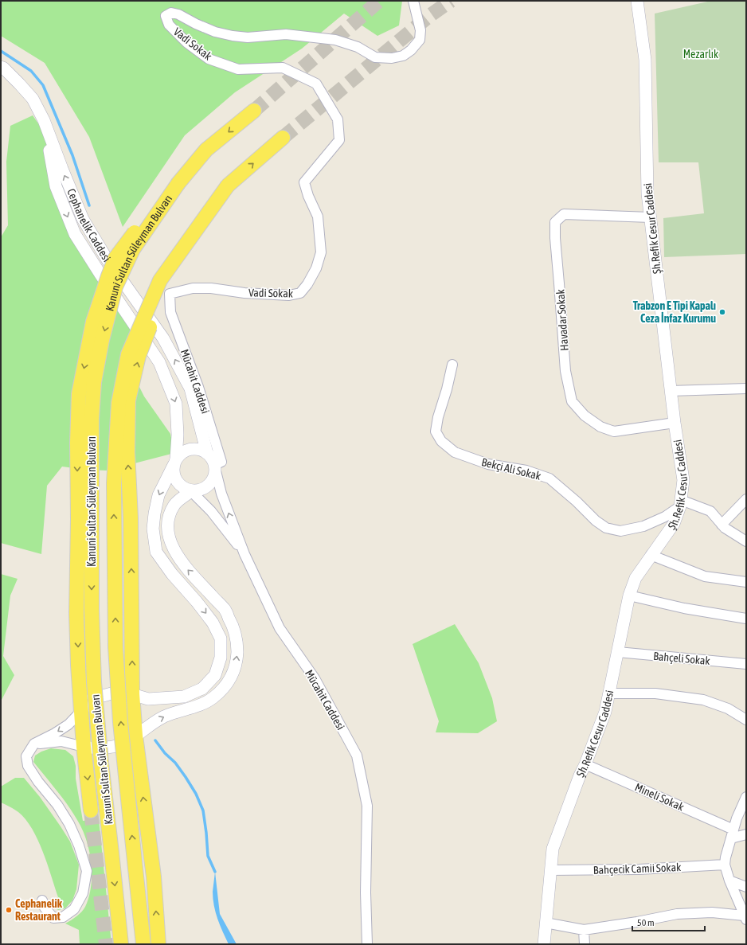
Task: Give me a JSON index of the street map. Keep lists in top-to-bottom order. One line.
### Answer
{"streets":{"main road":["Kanuni Sultan Süleyman Bulvarı"],"street":["Vadi Sokak","Cephanelik Caddesi","Şh.Refik Cesur Caddesi","Havadar Sokak","Mücahit Caddesi","Bekçi Ali Sokak","Bahçeli Sokak","Mineli Sokak","Bahçecik Camii Sokak"]},"crossings":[["Vadi Sokak","Mücahit Caddesi"],["Cephanelik Caddesi","Mücahit Caddesi"],["Şh.Refik Cesur Caddesi","Havadar Sokak"],["Şh.Refik Cesur Caddesi","Bekçi Ali Sokak"],["Şh.Refik Cesur Caddesi","Bahçeli Sokak"],["Şh.Refik Cesur Caddesi","Mineli Sokak"],["Şh.Refik Cesur Caddesi","Bahçecik Camii Sokak"]],"parks":["Mezarlık"],"places":["Trabzon E Tipi Kapalı Ceza İnfaz Kurumu","Cephanelik Restaurant"],"scale_bar":"50 m"}
